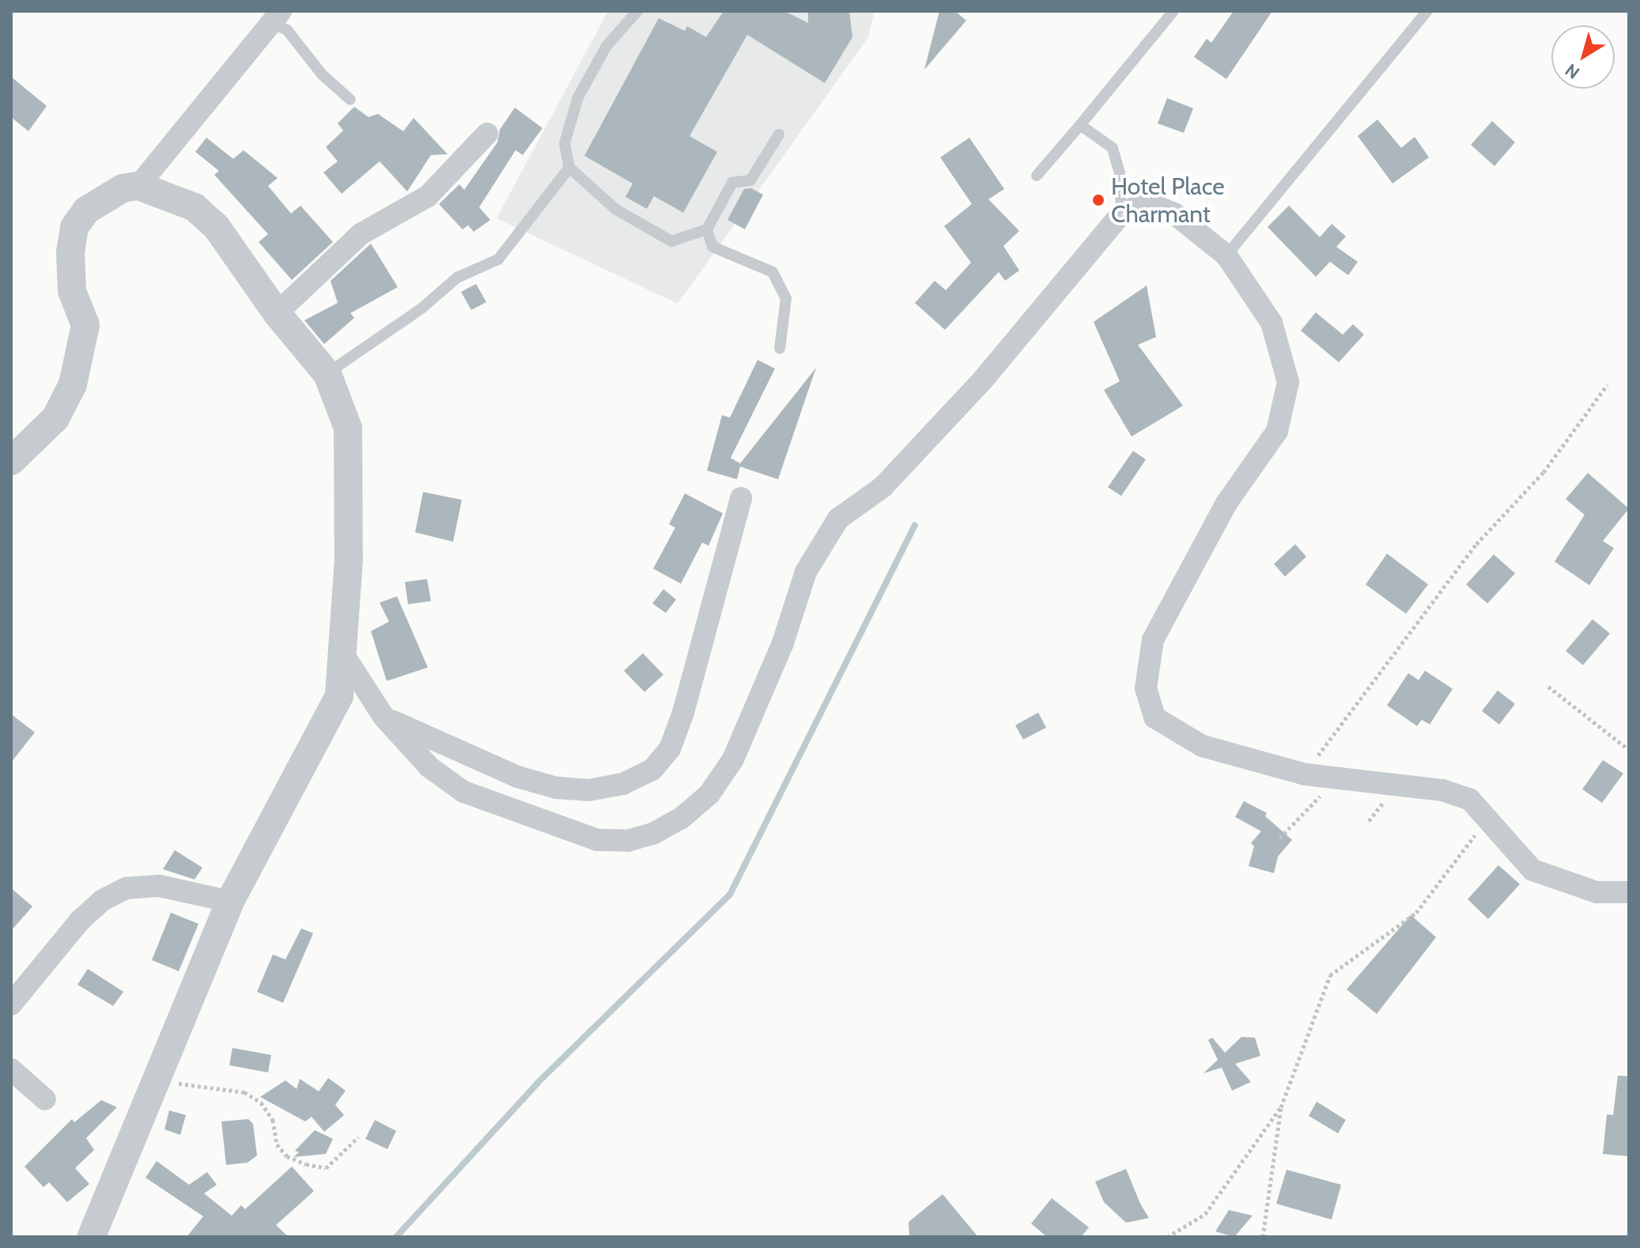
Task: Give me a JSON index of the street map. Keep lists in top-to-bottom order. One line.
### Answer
{"places":["Hotel Place Charmant"],"north":"bottom left"}
